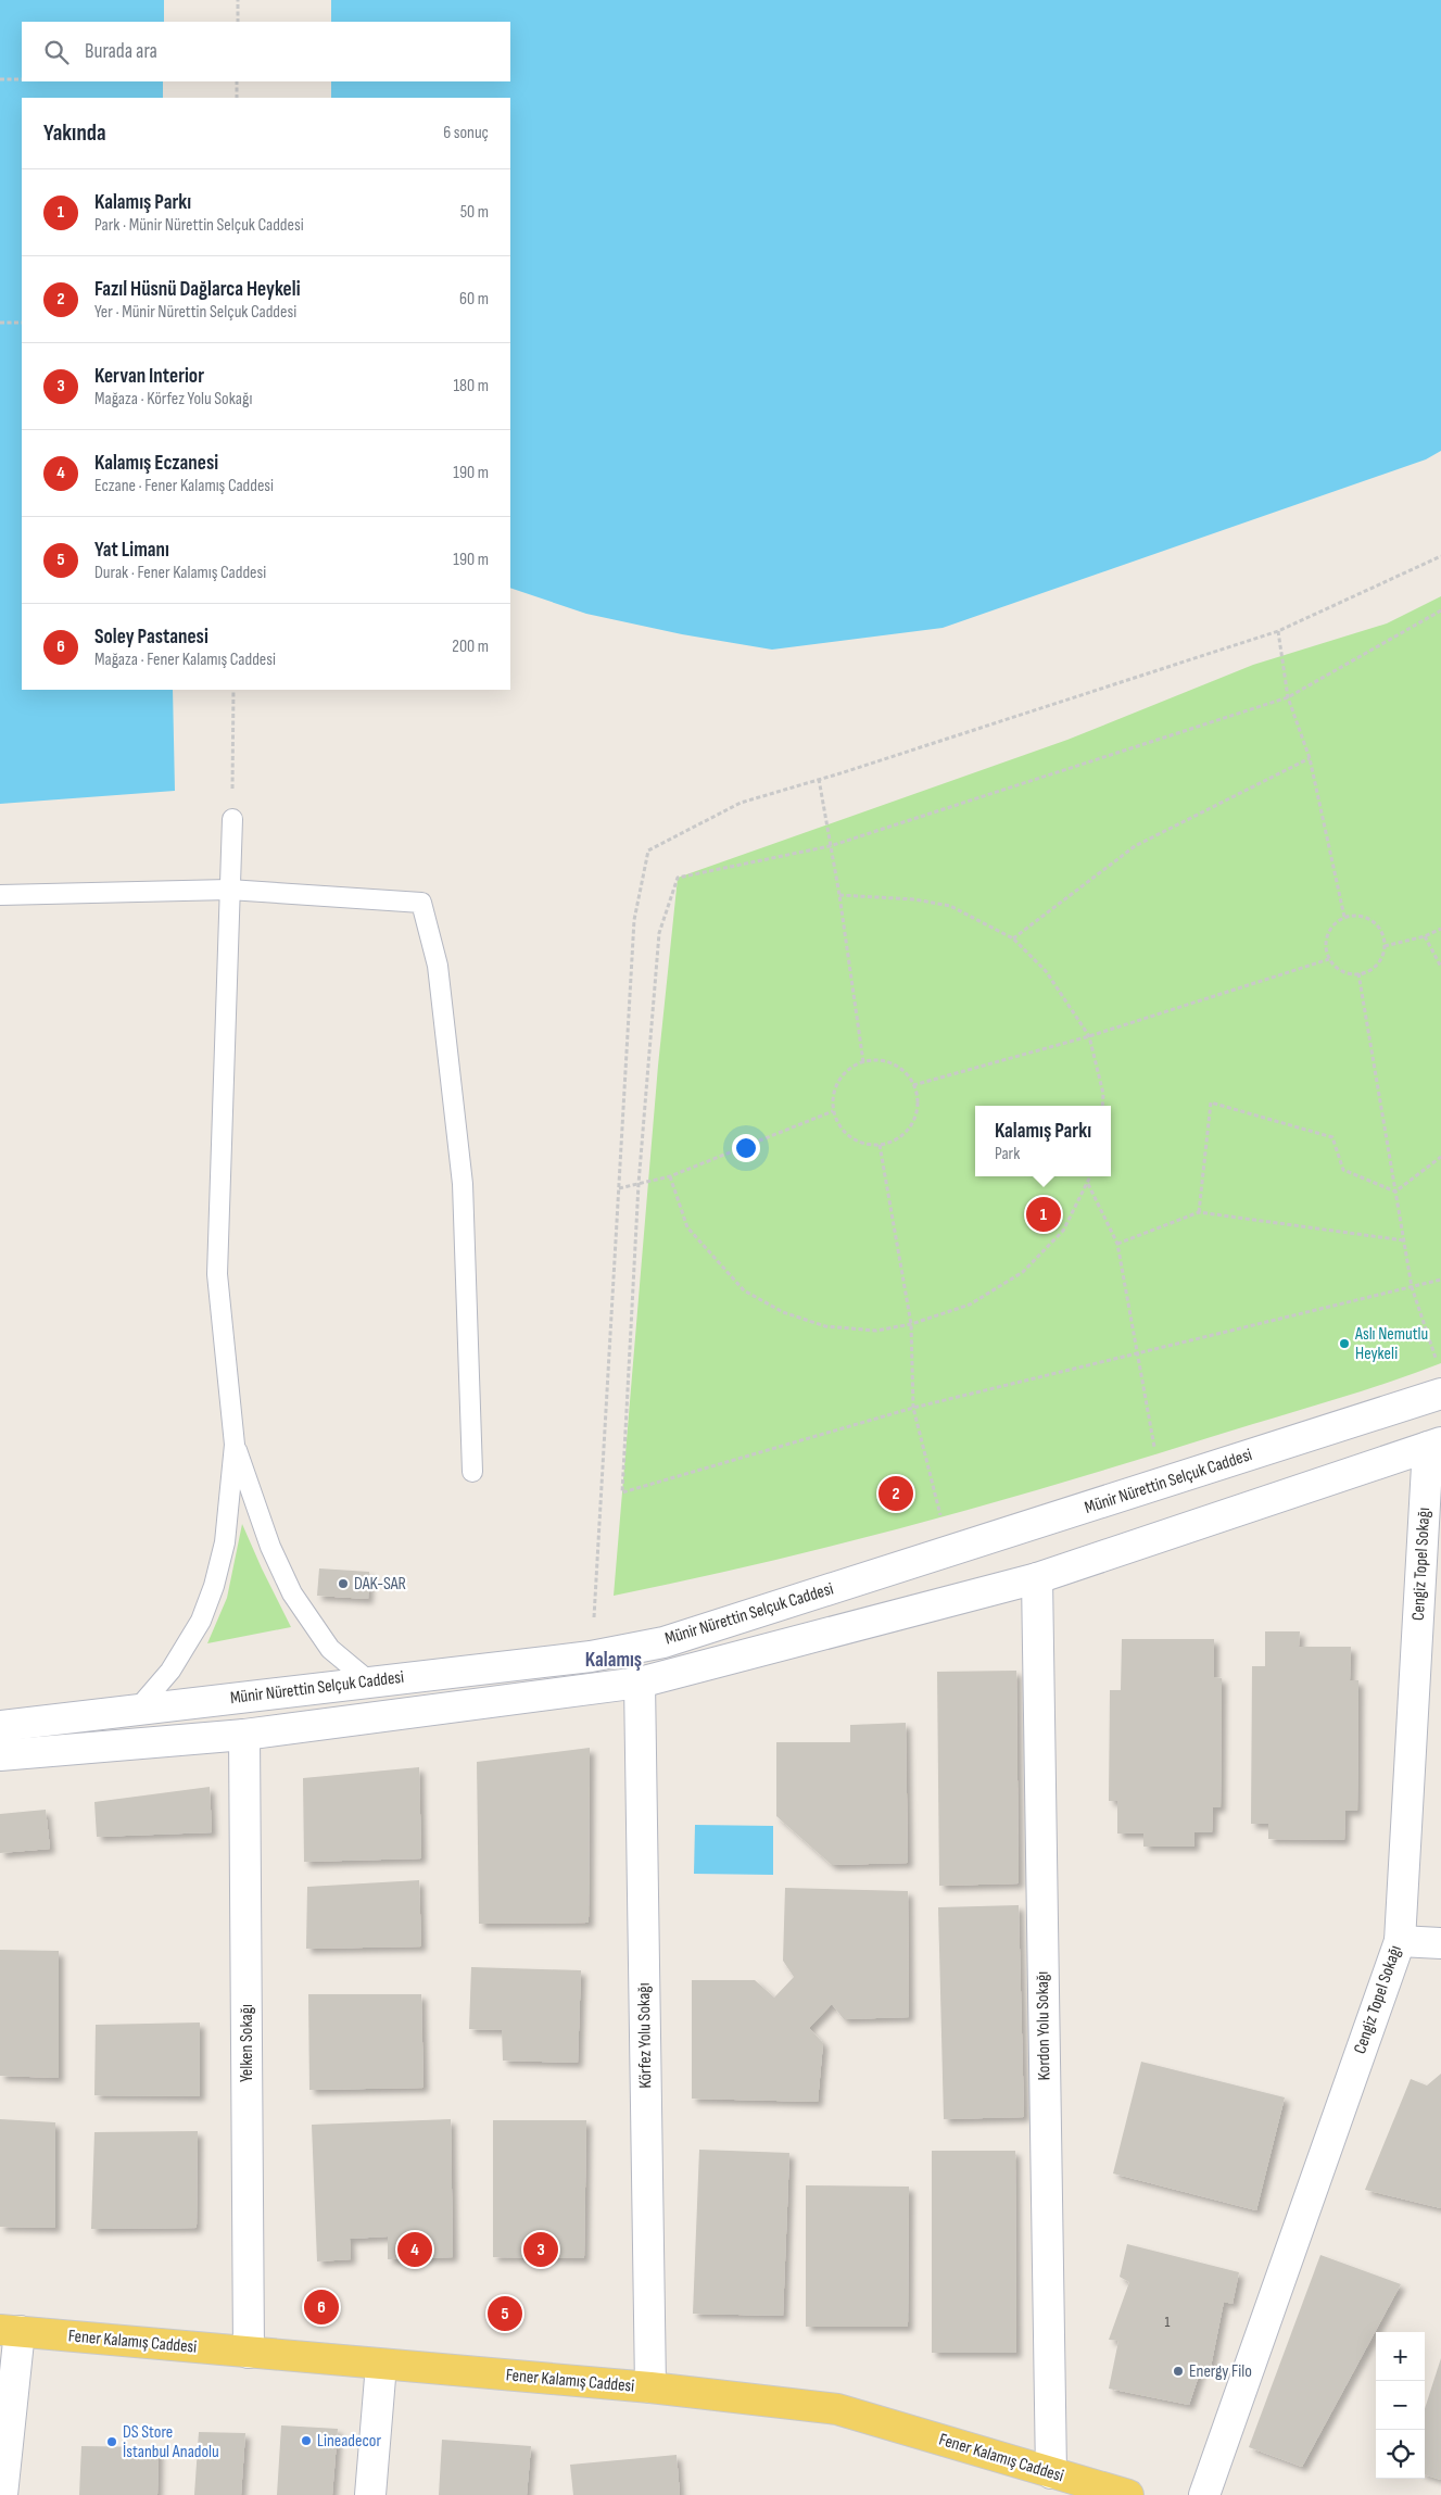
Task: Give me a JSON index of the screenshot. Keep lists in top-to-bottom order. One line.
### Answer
{"streets":{"main road":["Fener Kalamış Caddesi"],"street":["Münir Nürettin Selçuk Caddesi","Cengiz Topel Sokağı","Kordon Yolu Sokağı","Körfez Yolu Sokağı","Yelken Sokağı"]},"crossings":[["Münir Nürettin Selçuk Caddesi","Cengiz Topel Sokağı"],["Münir Nürettin Selçuk Caddesi","Kordon Yolu Sokağı"],["Münir Nürettin Selçuk Caddesi","Körfez Yolu Sokağı"],["Münir Nürettin Selçuk Caddesi","Yelken Sokağı"],["Kordon Yolu Sokağı","Fener Kalamış Caddesi"],["Körfez Yolu Sokağı","Fener Kalamış Caddesi"],["Yelken Sokağı","Fener Kalamış Caddesi"]],"districts":["Kalamış"],"places":["Aslı Nemutlu Heykeli","DAK-SAR","Energy Filo","Lineadecor","DS Store İstanbul Anadolu"],"house_numbers":["1"],"page":{"search":"Burada ara","heading":["Yakında","6 sonuç"],"list":[{"mark":"1","name":"Kalamış Parkı","note":"Park · Münir Nürettin Selçuk Caddesi","value":"50 m"},{"mark":"2","name":"Fazıl Hüsnü Dağlarca Heykeli","note":"Yer · Münir Nürettin Selçuk Caddesi","value":"60 m"},{"mark":"3","name":"Kervan Interior","note":"Mağaza · Körfez Yolu Sokağı","value":"180 m"},{"mark":"4","name":"Kalamış Eczanesi","note":"Eczane · Fener Kalamış Caddesi","value":"190 m"},{"mark":"5","name":"Yat Limanı","note":"Durak · Fener Kalamış Caddesi","value":"190 m"},{"mark":"6","name":"Soley Pastanesi","note":"Mağaza · Fener Kalamış Caddesi","value":"200 m"}],"popup":["Kalamış Parkı","Park"],"pins":["1","2","3","4","6","5"],"map_buttons":["+","−"]}}
